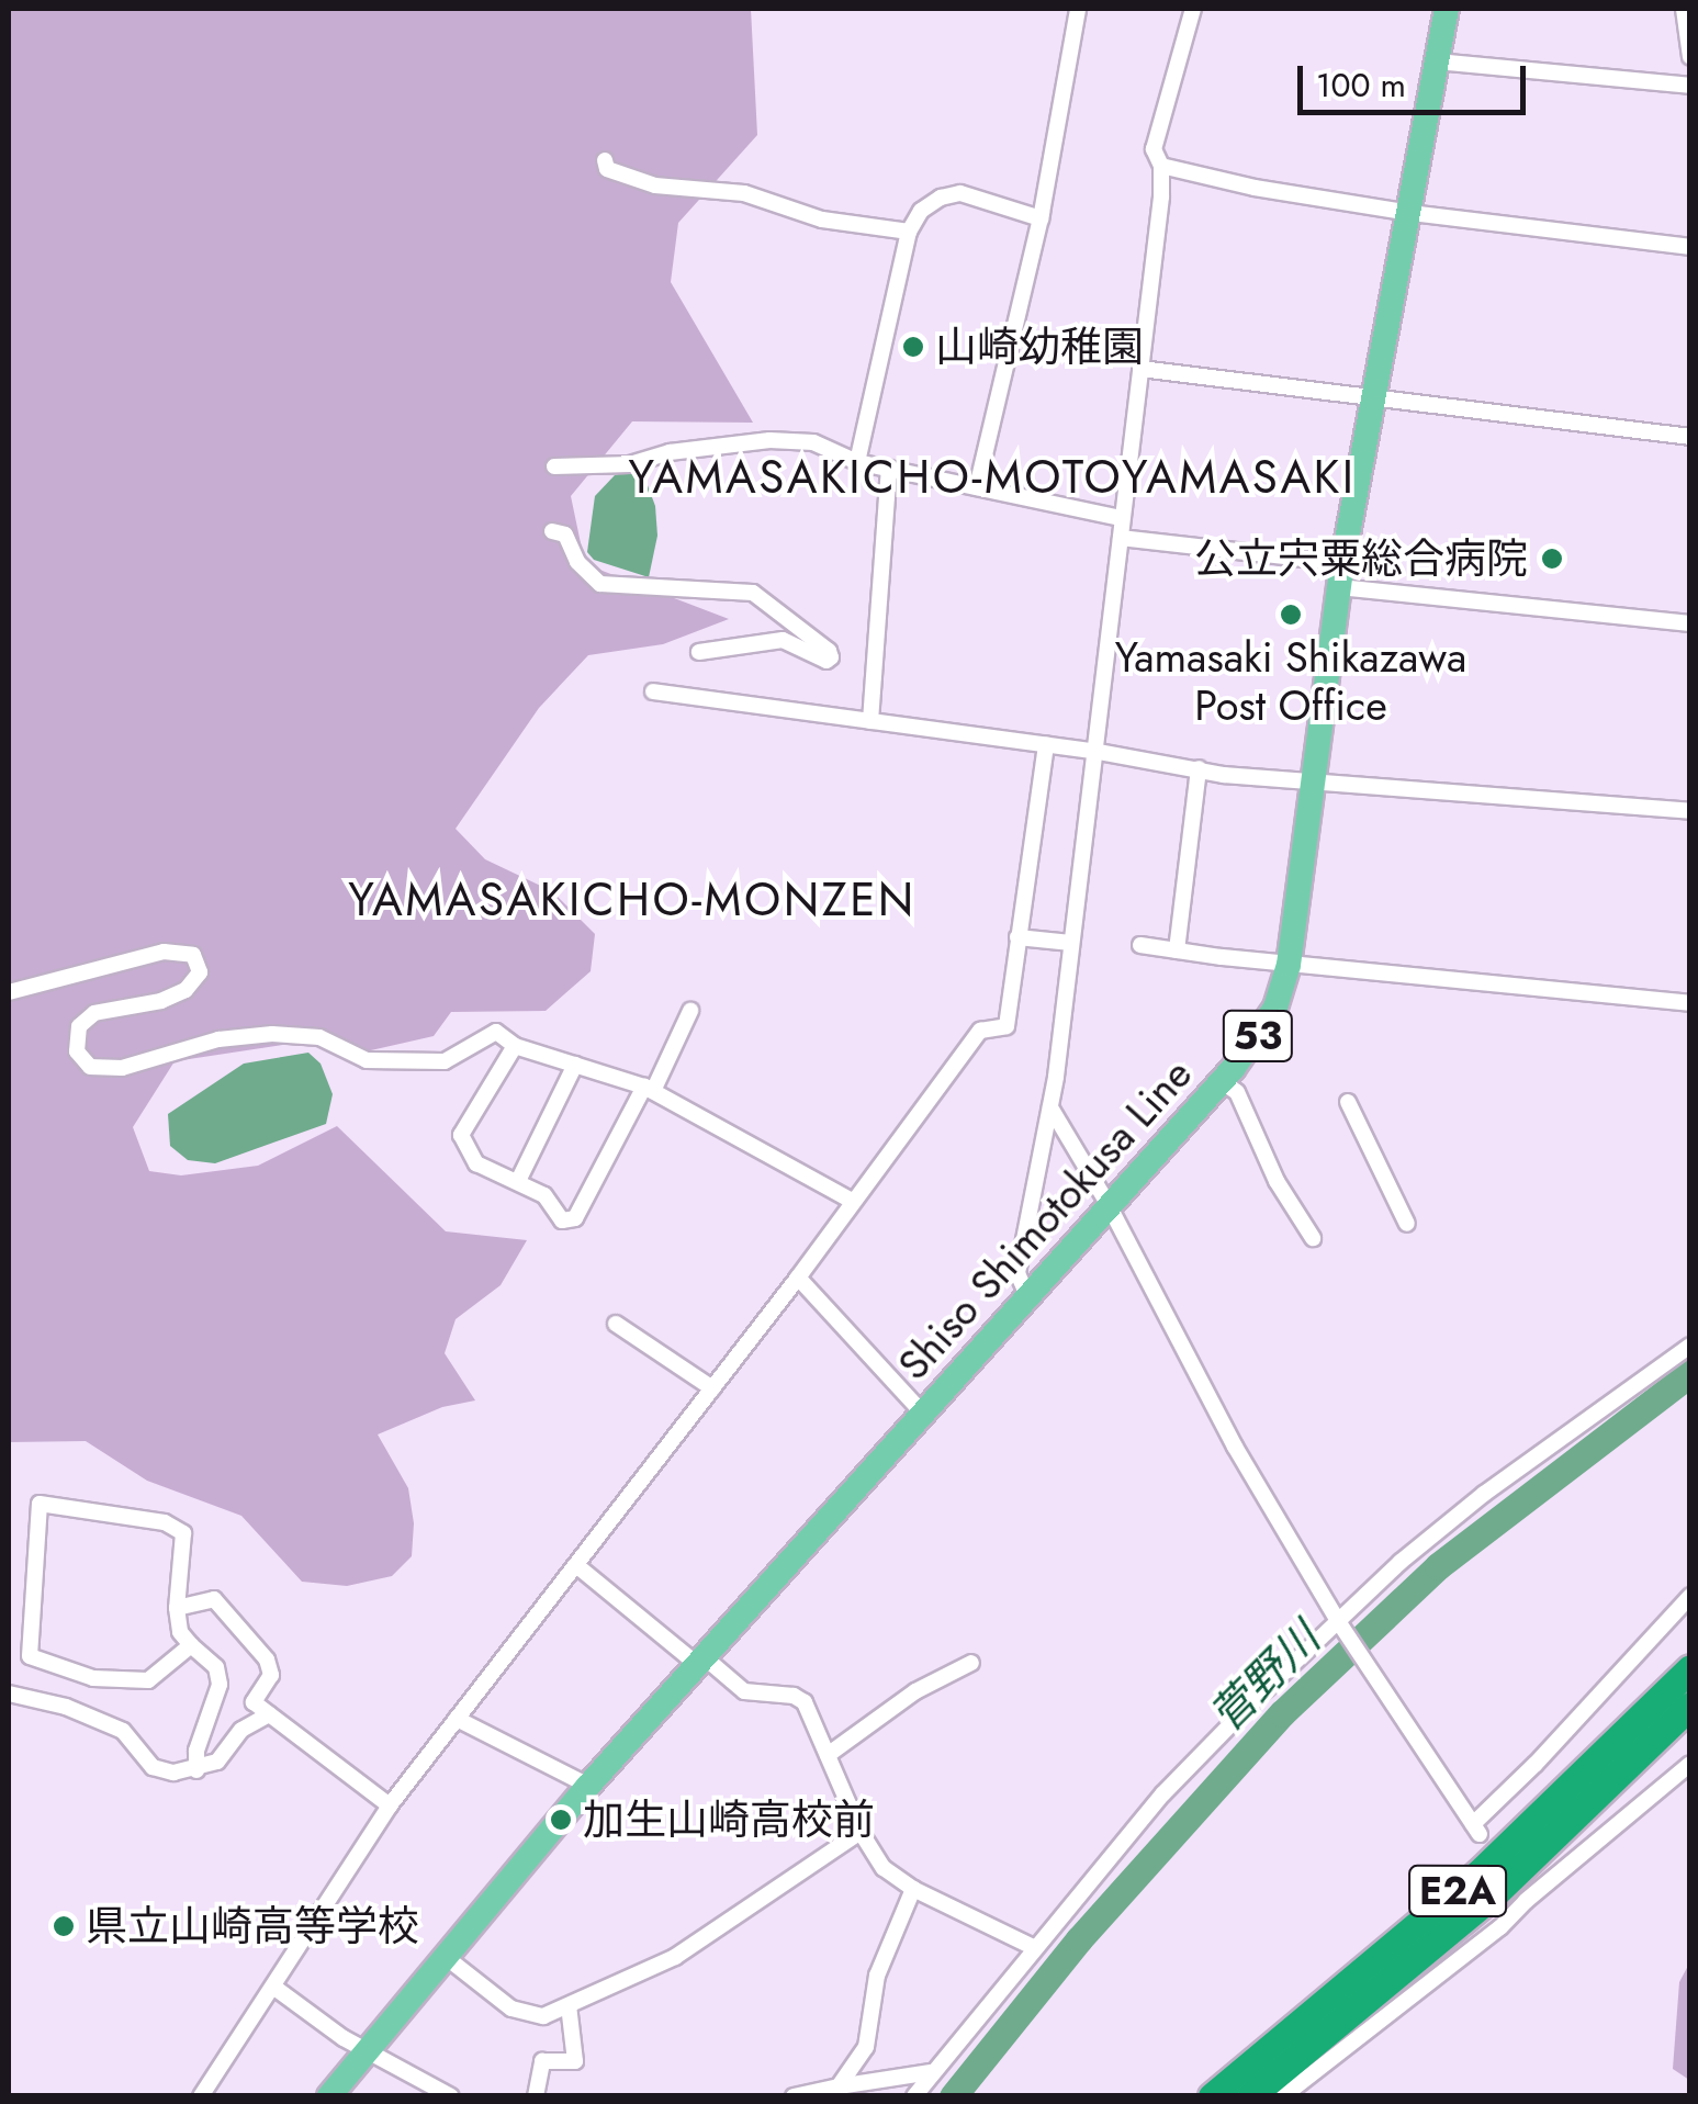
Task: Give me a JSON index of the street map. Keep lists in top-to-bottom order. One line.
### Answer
{"streets":{"highway":["E2A"],"main road":["53","Shiso Shimotokusa Line"]},"districts":["YAMASAKICHO-MOTOYAMASAKI","YAMASAKICHO-MONZEN"],"water":["菅野川"],"places":["山崎幼稚園","公立宍粟総合病院","Yamasaki Shikazawa Post Office","加生山崎高校前","県立山崎高等学校"],"scale_bar":"100 m"}
